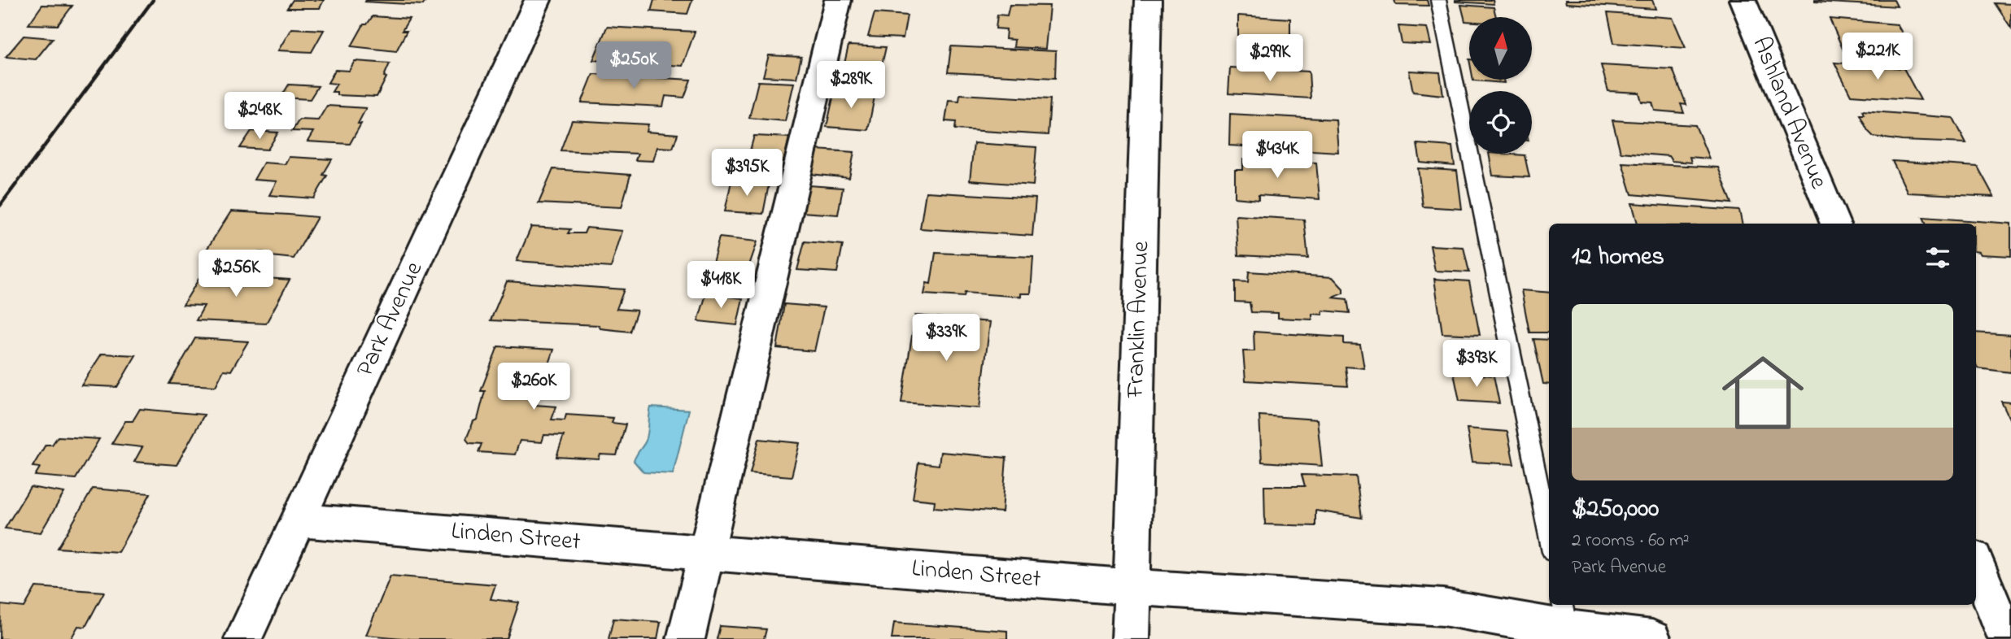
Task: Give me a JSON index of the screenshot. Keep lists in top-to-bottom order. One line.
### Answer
{"streets":{"street":["Ashland Avenue","Park Avenue","Franklin Avenue","Linden Street"]},"crossings":[["Park Avenue","Linden Street"],["Franklin Avenue","Linden Street"]],"north":"top","page":{"price":["$221K","$299K","$250K","$289K","$248K","$434K","$395K","$256K","$418K","$339K","$393K","$260K"],"heading":"12 homes","list":[{"name":"$250,000","note":"2 rooms · 60 m² · Park Avenue"}]}}
